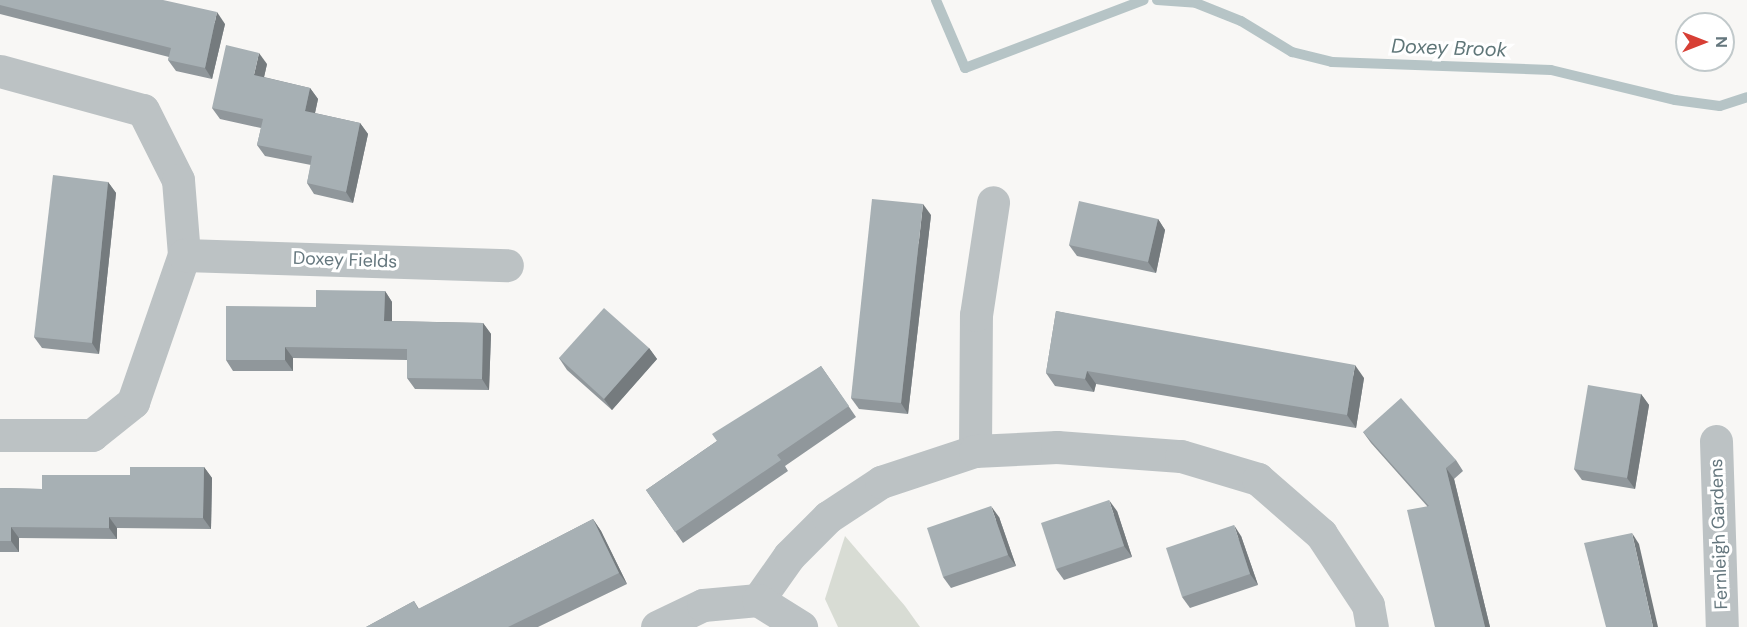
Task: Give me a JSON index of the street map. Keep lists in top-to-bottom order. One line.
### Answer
{"streets":{"street":["Doxey Fields","Fernleigh Gardens"]},"water":["Doxey Brook"],"north":"right"}
